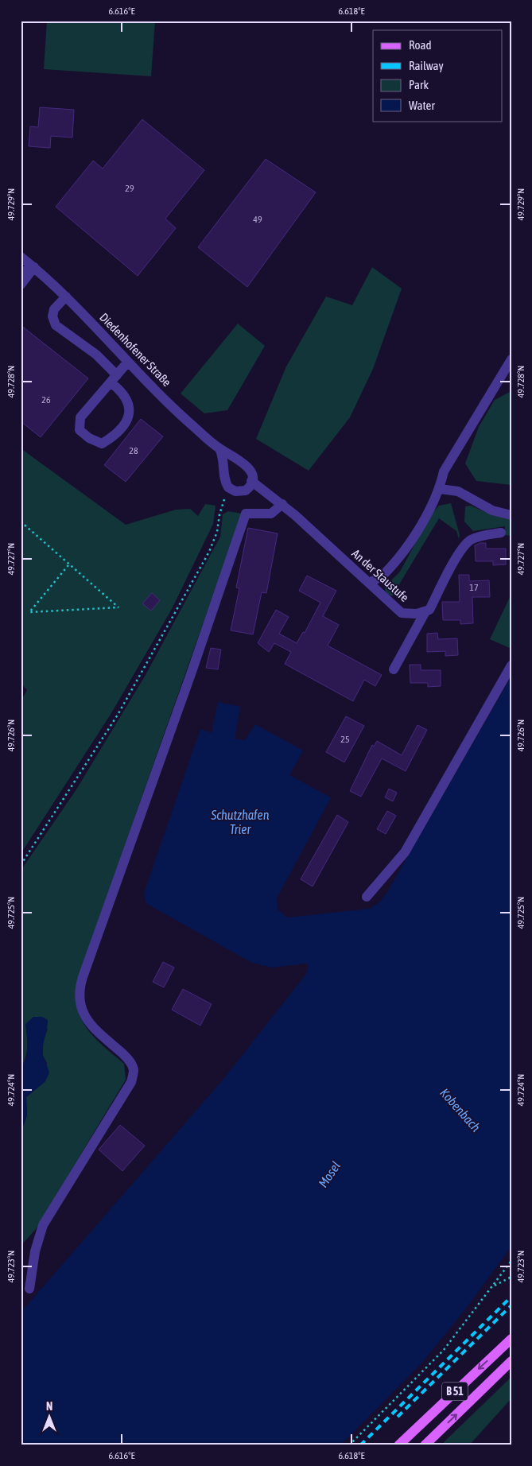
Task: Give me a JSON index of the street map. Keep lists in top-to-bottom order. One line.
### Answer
{"streets":{"main road":["B 51"],"street":["Diedenhofener Straße","An der Staustufe"]},"crossings":[["Diedenhofener Straße","An der Staustufe"]],"water":["Schutzhafen Trier","Kobenbach","Mosel"],"house_numbers":["29","49","26","28","17","25"],"legend":["Road","Railway","Park","Water"],"north":"top","coordinates":["6.616°E","6.618°E","49.729°N","49.728°N","49.727°N","49.726°N","49.725°N","49.724°N","49.723°N"]}
